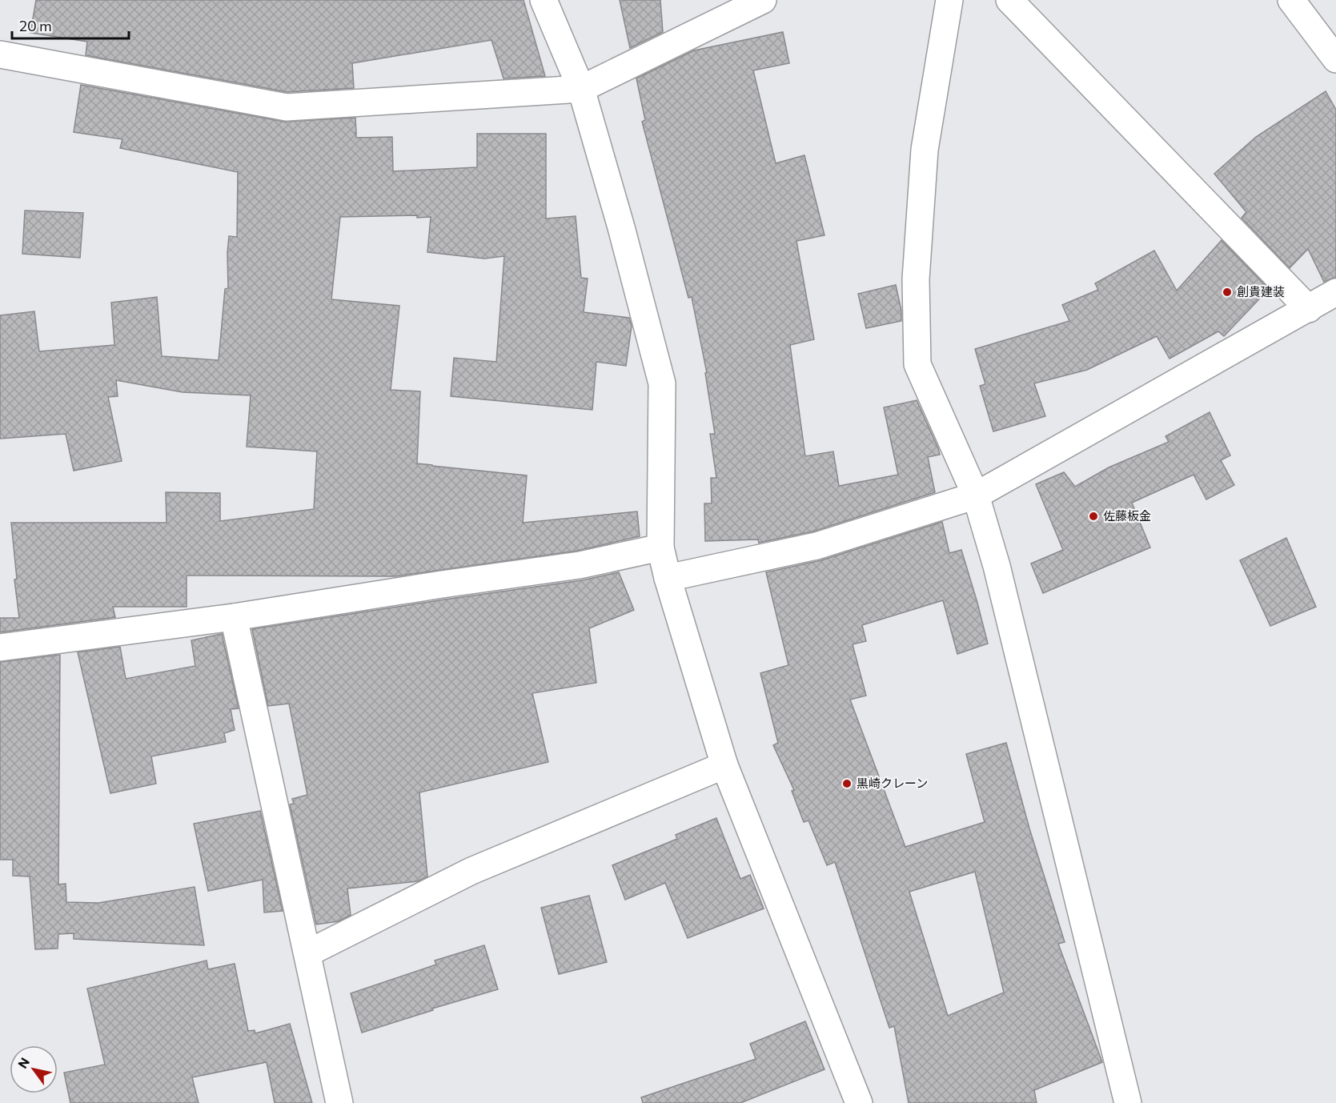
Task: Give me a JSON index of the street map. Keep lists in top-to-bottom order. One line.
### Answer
{"places":["創貴建装","佐藤板金","黒崎クレーン"],"scale_bar":"20 m","north":"top left"}
